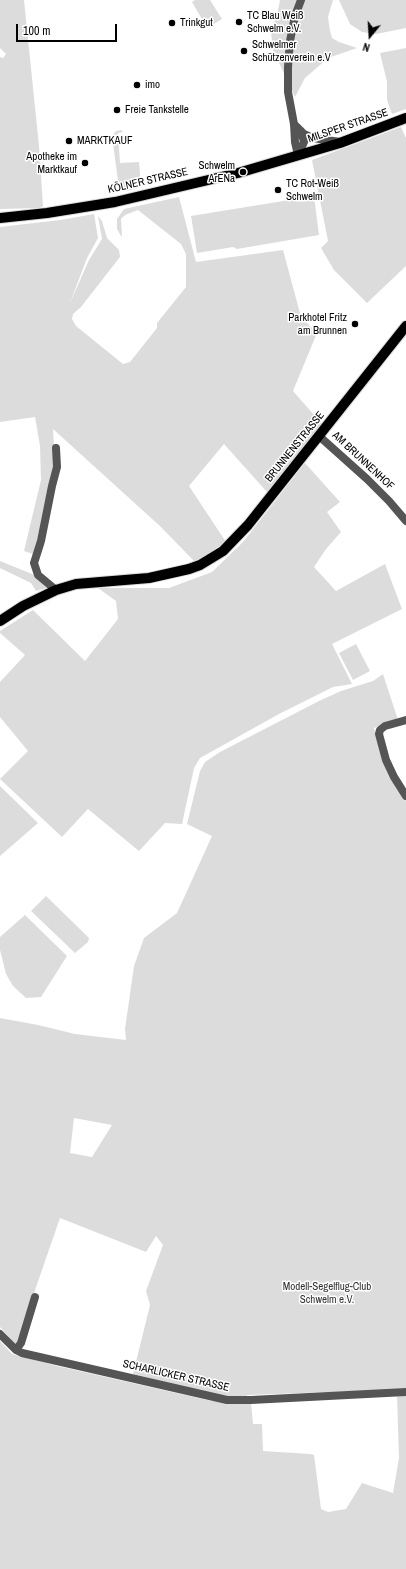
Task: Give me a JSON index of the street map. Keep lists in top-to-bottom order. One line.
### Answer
{"streets":{"main road":["MILSPER STRASSE","KÖLNER STRASSE","BRUNNENSTRASSE"],"street":["AM BRUNNENHOF","SCHARLICKER STRASSE"]},"crossings":[["MILSPER STRASSE","KÖLNER STRASSE"],["BRUNNENSTRASSE","AM BRUNNENHOF"]],"parks":["Modell-Segelflug-Club Schwelm e.V."],"places":["TC Blau Weiß Schwelm e.V.","Trinkgut","Schwelmer Schützenverein e.V","imo","Freie Tankstelle","MARKTKAUF","Apotheke im Marktkauf","Schwelm ArENa","TC Rot-Weiß Schwelm","Parkhotel Fritz am Brunnen"],"scale_bar":"100 m","north":"bottom"}
